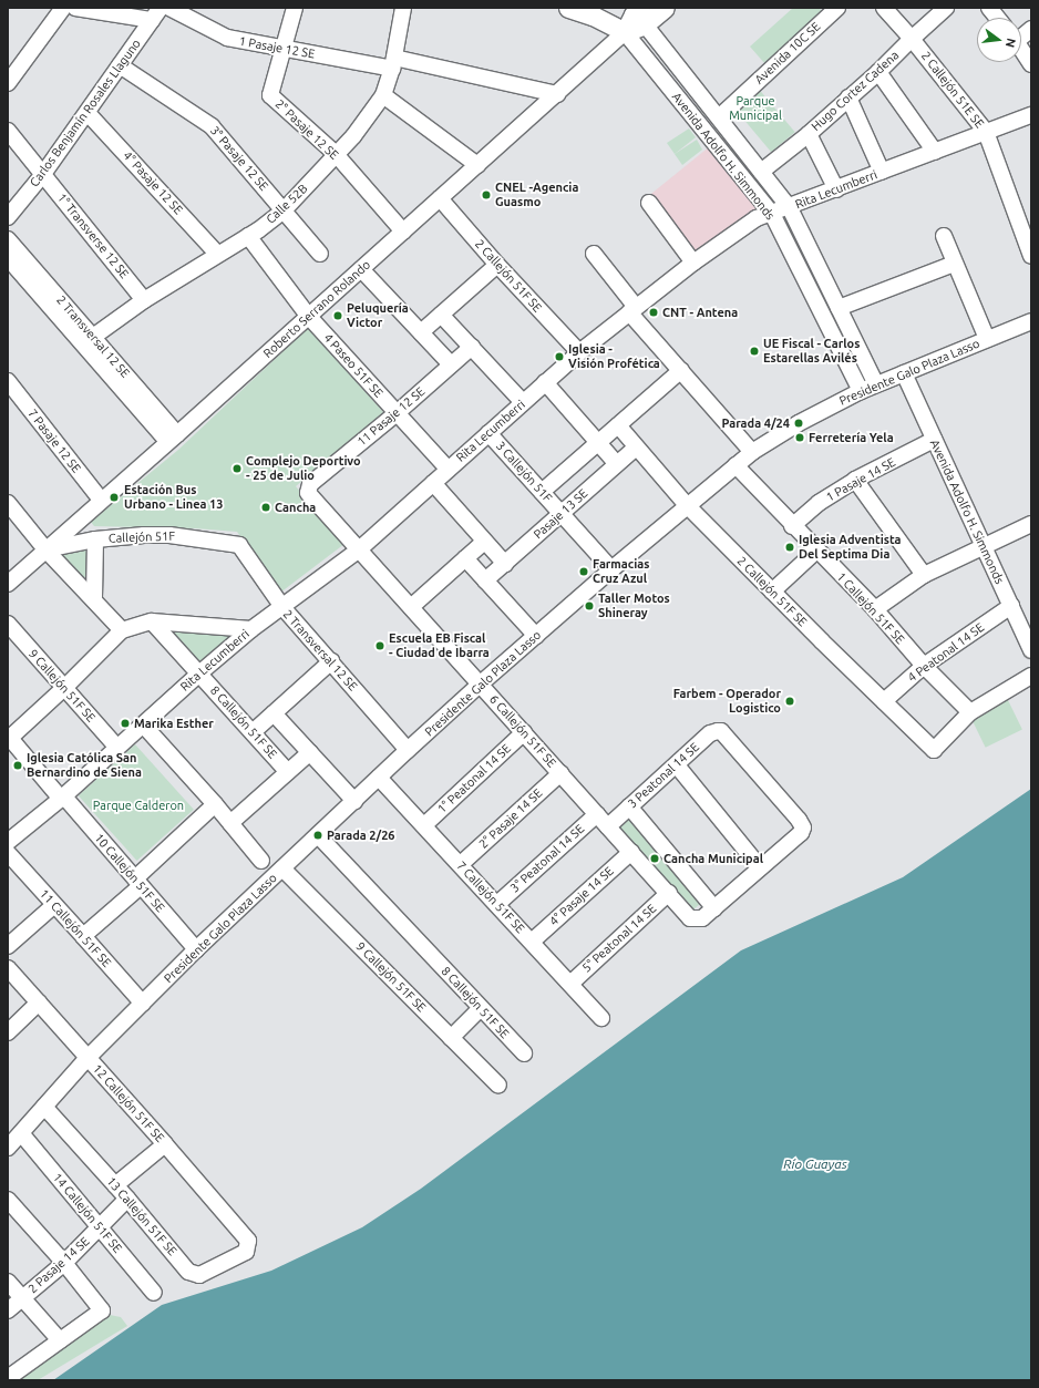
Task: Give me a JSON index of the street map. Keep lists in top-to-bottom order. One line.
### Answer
{"streets":{"main road":["Avenida Adolfo H. Simmonds","Roberto Serrano Rolando"],"street":["1 Pasaje 12 SE","Avenida 10C SE","2 Callejón 51E SE","Hugo Cortez Cadena","Carlos Benjamín Rosales Llaguno","2° Pasaje 12 SE","3° Pasaje 12 SE","4° Pasaje 12 SE","Rita Lecumberri","Calle 52B","1° Transverse 12 SE","2 Callejón 51F SE","2 Transversal 12 SE","4 Paseo 51F SE","Presidente Galo Plaza Lasso","11 Pasaje 12 SE","7 Pasaje 12 SE","3 Callejón 51F","1 Pasaje 14 SE","Pasaje 13 SE","Callejón 51F","1 Callejón 51F SE","4 Peatonal 14 SE","9 Callejón 51F SE","8 Callejón 51F SE","6 Callejón 51F SE","3 Peatonal 14 SE","1° Peatonal 14 SE","2° Pasaje 14 SE","3° Peatonal 14 SE","10 Callejón 51F SE","4° Pasaje 14 SE","7 Callejón 51F SE","11 Callejón 51F SE","5° Peatonal 14 SE","12 Callejón 51F SE","14 Callejón 51F SE","13 Callejón 51F SE","2 Pasaje 14 SE"]},"crossings":[["1 Pasaje 12 SE","2° Pasaje 12 SE"],["1 Pasaje 12 SE","Calle 52B"],["1 Pasaje 12 SE","Roberto Serrano Rolando"],["Avenida 10C SE","Avenida Adolfo H. Simmonds"],["2 Callejón 51E SE","Hugo Cortez Cadena"],["2 Callejón 51E SE","Rita Lecumberri"],["Hugo Cortez Cadena","Avenida Adolfo H. Simmonds"],["Carlos Benjamín Rosales Llaguno","3° Pasaje 12 SE"],["Carlos Benjamín Rosales Llaguno","4° Pasaje 12 SE"],["Carlos Benjamín Rosales Llaguno","1° Transverse 12 SE"],["2° Pasaje 12 SE","Calle 52B"],["2° Pasaje 12 SE","Roberto Serrano Rolando"],["Avenida Adolfo H. Simmonds","Rita Lecumberri"],["Avenida Adolfo H. Simmonds","Roberto Serrano Rolando"],["Avenida Adolfo H. Simmonds","Presidente Galo Plaza Lasso"],["Avenida Adolfo H. Simmonds","1 Pasaje 14 SE"],["Avenida Adolfo H. Simmonds","4 Peatonal 14 SE"],["3° Pasaje 12 SE","Calle 52B"],["4° Pasaje 12 SE","Calle 52B"],["Rita Lecumberri","2 Callejón 51F SE"],["Rita Lecumberri","2 Transversal 12 SE"],["Rita Lecumberri","4 Paseo 51F SE"],["Rita Lecumberri","3 Callejón 51F"],["Rita Lecumberri","9 Callejón 51F SE"],["Rita Lecumberri","8 Callejón 51F SE"],["Rita Lecumberri","6 Callejón 51F SE"],["Rita Lecumberri","10 Callejón 51F SE"],["Calle 52B","1° Transverse 12 SE"],["Calle 52B","2 Transversal 12 SE"],["Calle 52B","4 Paseo 51F SE"],["2 Callejón 51F SE","Roberto Serrano Rolando"],["2 Callejón 51F SE","Presidente Galo Plaza Lasso"],["2 Callejón 51F SE","Pasaje 13 SE"],["2 Callejón 51F SE","1 Callejón 51F SE"],["2 Callejón 51F SE","4 Peatonal 14 SE"],["Roberto Serrano Rolando","2 Transversal 12 SE"],["Roberto Serrano Rolando","4 Paseo 51F SE"],["Roberto Serrano Rolando","7 Pasaje 12 SE"],["Roberto Serrano Rolando","Callejón 51F"],["2 Transversal 12 SE","Presidente Galo Plaza Lasso"],["2 Transversal 12 SE","Callejón 51F"],["4 Paseo 51F SE","11 Pasaje 12 SE"],["Presidente Galo Plaza Lasso","3 Callejón 51F"],["Presidente Galo Plaza Lasso","1 Callejón 51F SE"],["Presidente Galo Plaza Lasso","9 Callejón 51F SE"],["Presidente Galo Plaza Lasso","8 Callejón 51F SE"],["Presidente Galo Plaza Lasso","6 Callejón 51F SE"],["Presidente Galo Plaza Lasso","10 Callejón 51F SE"],["Presidente Galo Plaza Lasso","7 Callejón 51F SE"],["Presidente Galo Plaza Lasso","11 Callejón 51F SE"],["Presidente Galo Plaza Lasso","12 Callejón 51F SE"],["Presidente Galo Plaza Lasso","14 Callejón 51F SE"],["Presidente Galo Plaza Lasso","13 Callejón 51F SE"],["11 Pasaje 12 SE","6 Callejón 51F SE"],["3 Callejón 51F","Pasaje 13 SE"],["1 Pasaje 14 SE","1 Callejón 51F SE"],["1 Callejón 51F SE","4 Peatonal 14 SE"],["6 Callejón 51F SE","3 Peatonal 14 SE"],["6 Callejón 51F SE","1° Peatonal 14 SE"],["6 Callejón 51F SE","2° Pasaje 14 SE"],["6 Callejón 51F SE","3° Peatonal 14 SE"],["6 Callejón 51F SE","4° Pasaje 14 SE"],["6 Callejón 51F SE","5° Peatonal 14 SE"],["1° Peatonal 14 SE","7 Callejón 51F SE"],["2° Pasaje 14 SE","7 Callejón 51F SE"],["3° Peatonal 14 SE","7 Callejón 51F SE"],["4° Pasaje 14 SE","7 Callejón 51F SE"],["7 Callejón 51F SE","5° Peatonal 14 SE"],["12 Callejón 51F SE","13 Callejón 51F SE"],["14 Callejón 51F SE","2 Pasaje 14 SE"],["13 Callejón 51F SE","2 Pasaje 14 SE"]],"water":["Río Guayas"],"parks":["Parque Municipal","Parque Calderon"],"places":["CNEL -Agencia Guasmo","CNT - Antena","Peluquería Victor","UE Fiscal - Carlos Estarellas Avilés","Iglesia - Visión Profética","Parada 4/24","Ferretería Yela","Complejo Deportivo - 25 de Julio","Estación Bus Urbano - Linea 13","Cancha","Iglesia Adventista Del Septima Dia","Farmacias Cruz Azul","Taller Motos Shineray","Escuela EB Fiscal - Ciudad de Ibarra","Farbem - Operador Logistico","Marika Esther","Iglesia Católica San Bernardino de Siena","Parada 2/26","Cancha Municipal"],"north":"right"}
